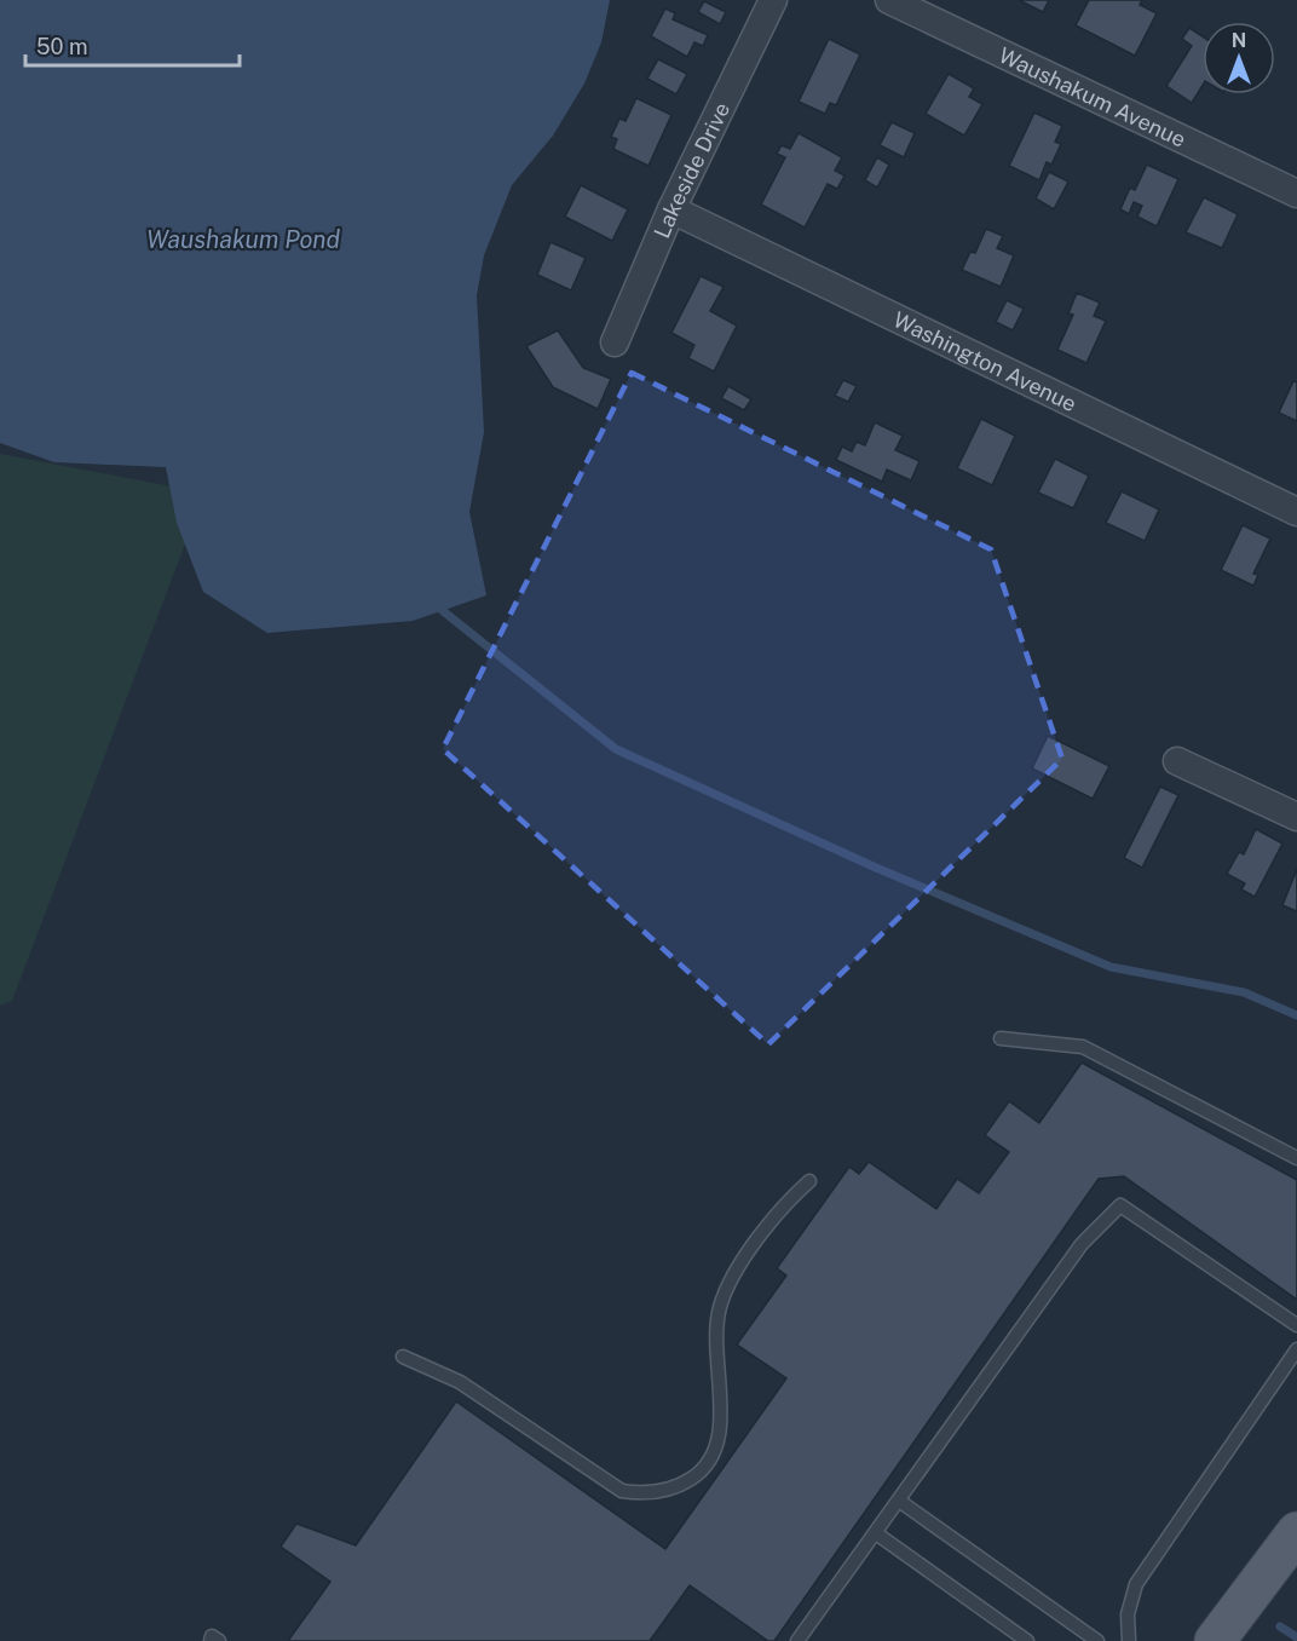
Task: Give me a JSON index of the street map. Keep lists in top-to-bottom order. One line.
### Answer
{"streets":{"street":["Waushakum Avenue","Lakeside Drive","Washington Avenue"]},"crossings":[["Lakeside Drive","Washington Avenue"]],"water":["Waushakum Pond"],"scale_bar":"50 m","north":"top"}
